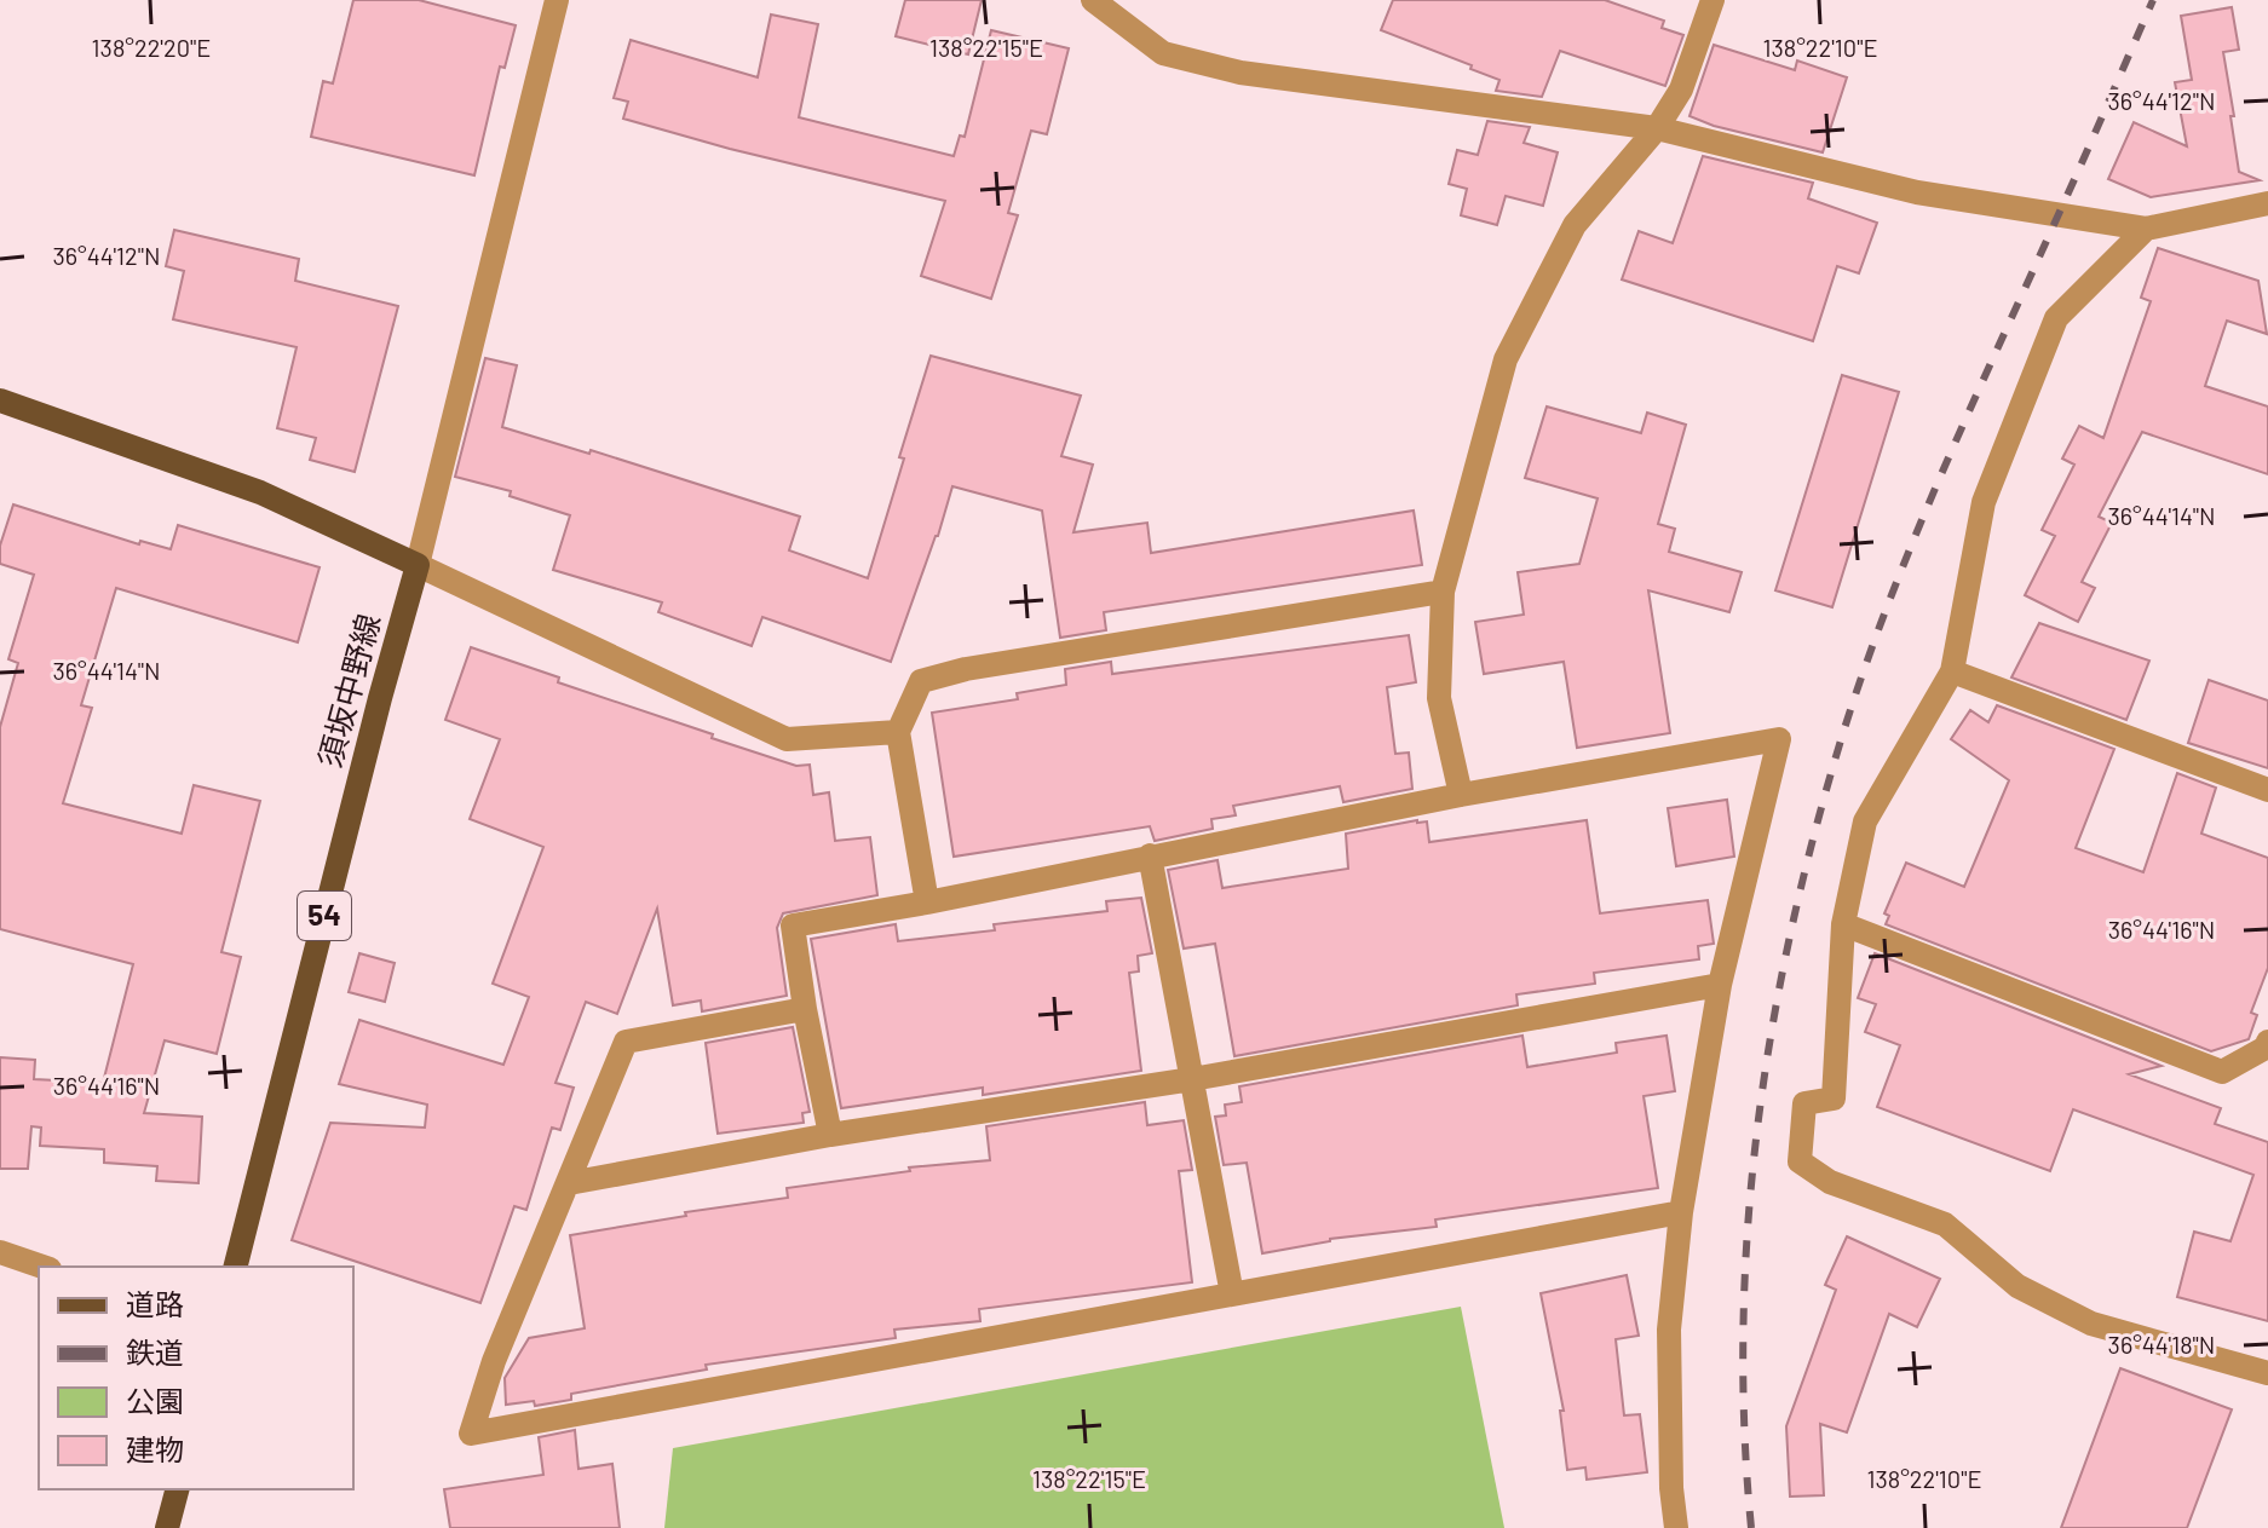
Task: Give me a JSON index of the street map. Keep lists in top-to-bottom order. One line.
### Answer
{"streets":{"main road":["須坂中野線","54"]},"legend":["道路","鉄道","公園","建物"],"coordinates":["138°22'20\"E","138°22'15\"E","138°22'10\"E","36°44'12\"N","36°44'14\"N","36°44'16\"N","36°44'18\"N"]}
